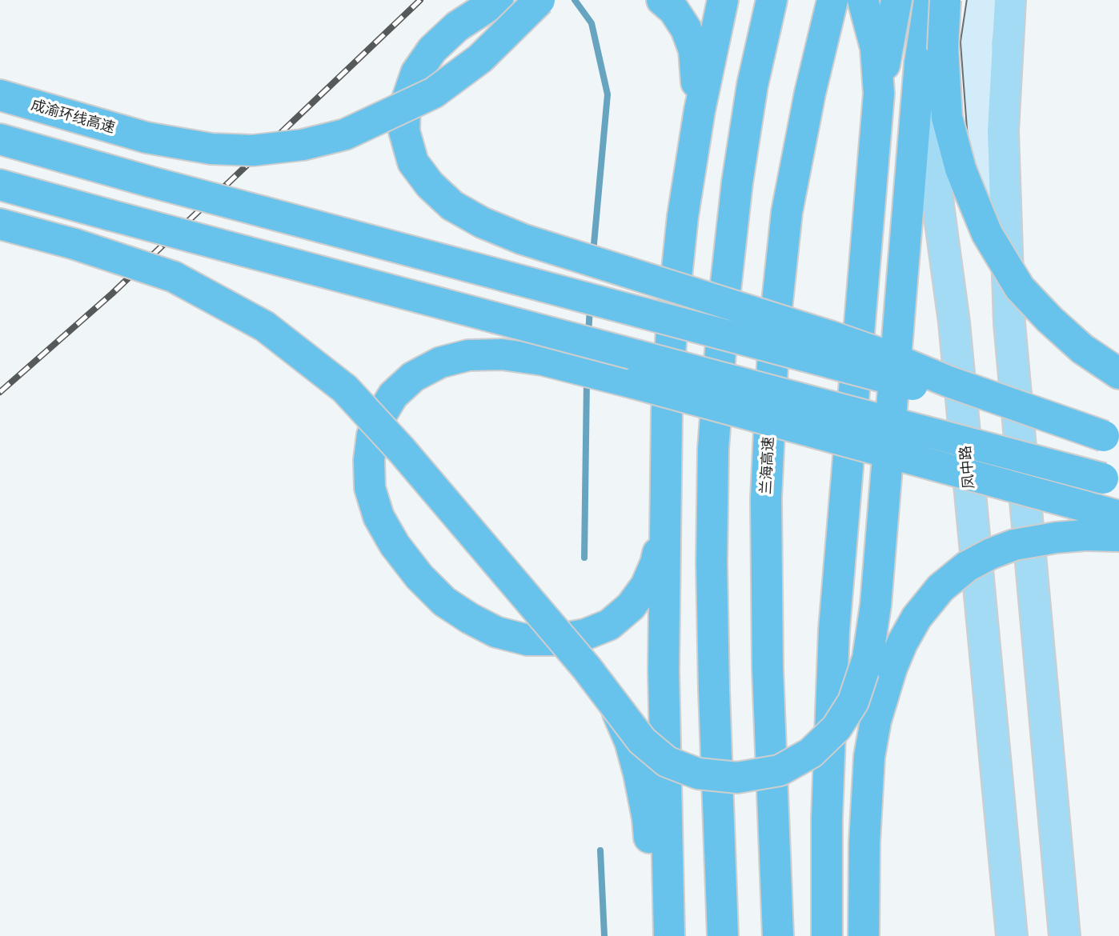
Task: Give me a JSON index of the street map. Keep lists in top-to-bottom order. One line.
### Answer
{"streets":{"highway":["成渝环线高速","兰海高速"],"main road":["凤中路"]}}
